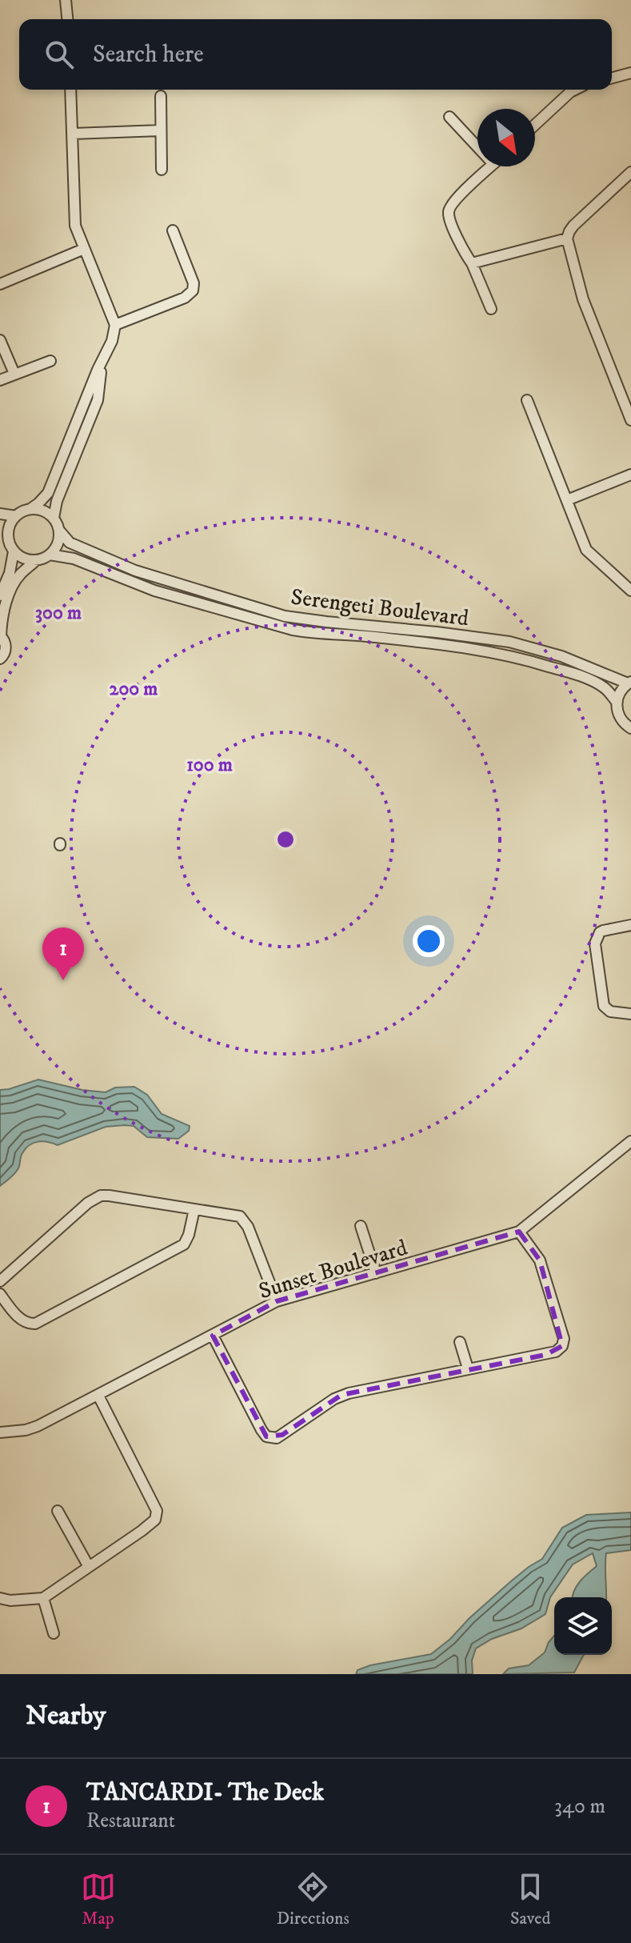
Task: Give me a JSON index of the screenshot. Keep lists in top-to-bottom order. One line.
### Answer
{"streets":{"street":["Serengeti Boulevard","Sunset Boulevard"]},"north":"bottom right","page":{"search":"Search here","pins":"1","heading":"Nearby","list":[{"mark":"1","name":"TANCARDI- The Deck","note":"Restaurant","value":"340 m"}],"nav":["Map","Directions","Saved"]},"rings":["300 m","200 m","100 m"]}
